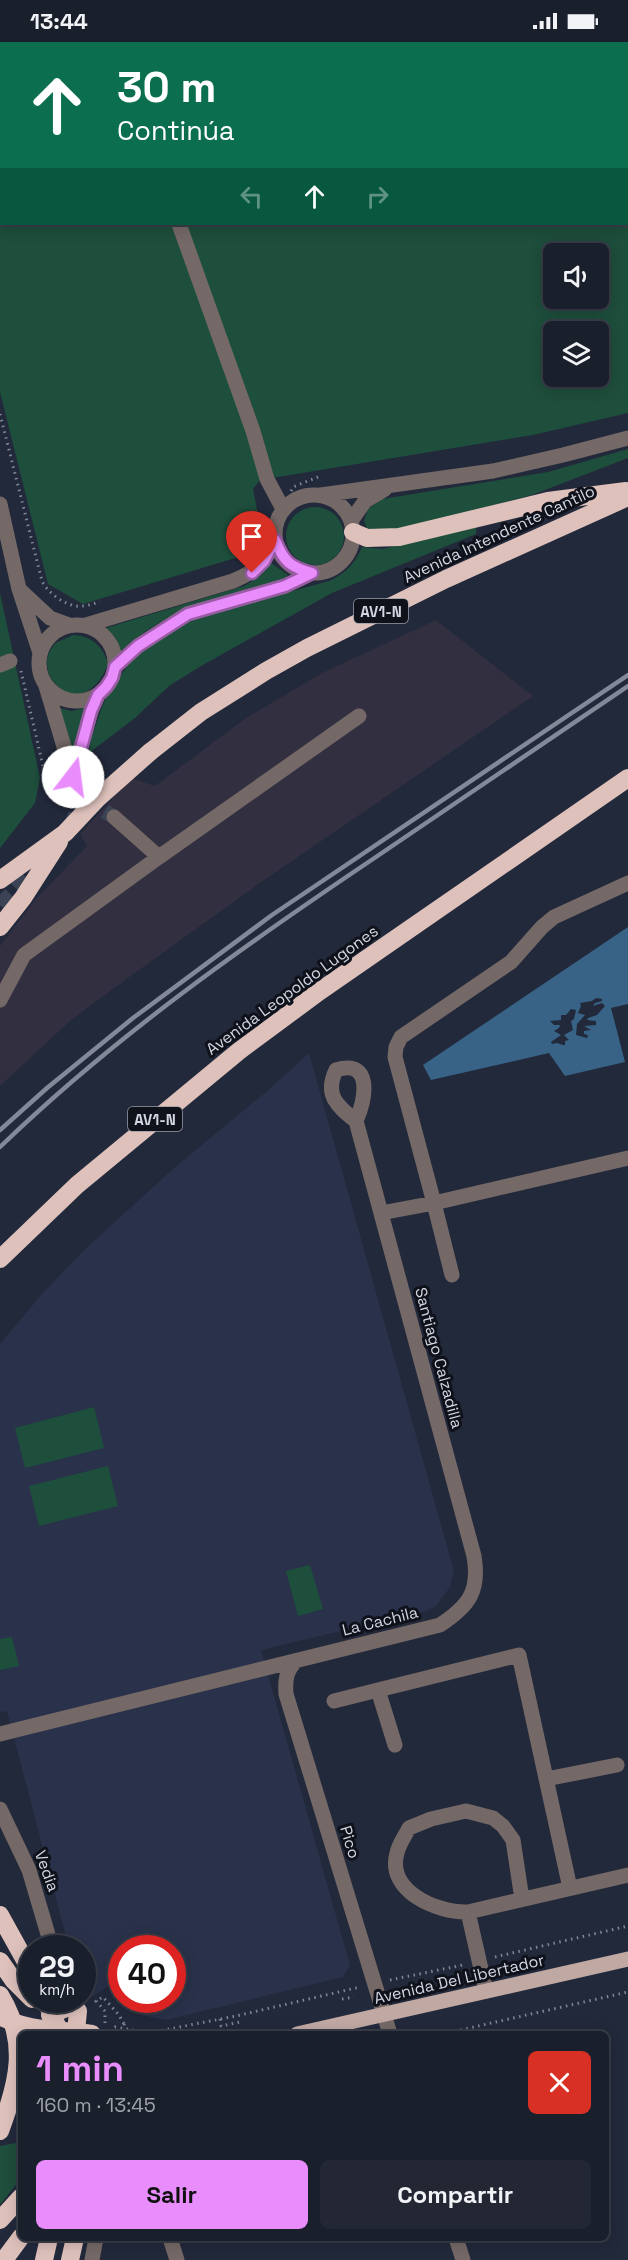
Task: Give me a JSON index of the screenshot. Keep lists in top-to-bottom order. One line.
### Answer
{"streets":{"highway":["Avenida Intendente Cantilo","AV1-N","Avenida Leopoldo Lugones"],"main road":["Avenida Del Libertador"],"street":["Santiago Calzadilla","La Cachila","Pico","Vedia"]},"crossings":[["Santiago Calzadilla","La Cachila"],["La Cachila","Pico"],["Pico","Avenida Del Libertador"]],"page":{"status":"13:44","turn":["30 m","Continúa"],"speed":"29 km/h","limit":"40","heading":["1 min","160 m · 13:45"],"buttons":["Salir","Compartir"]}}
